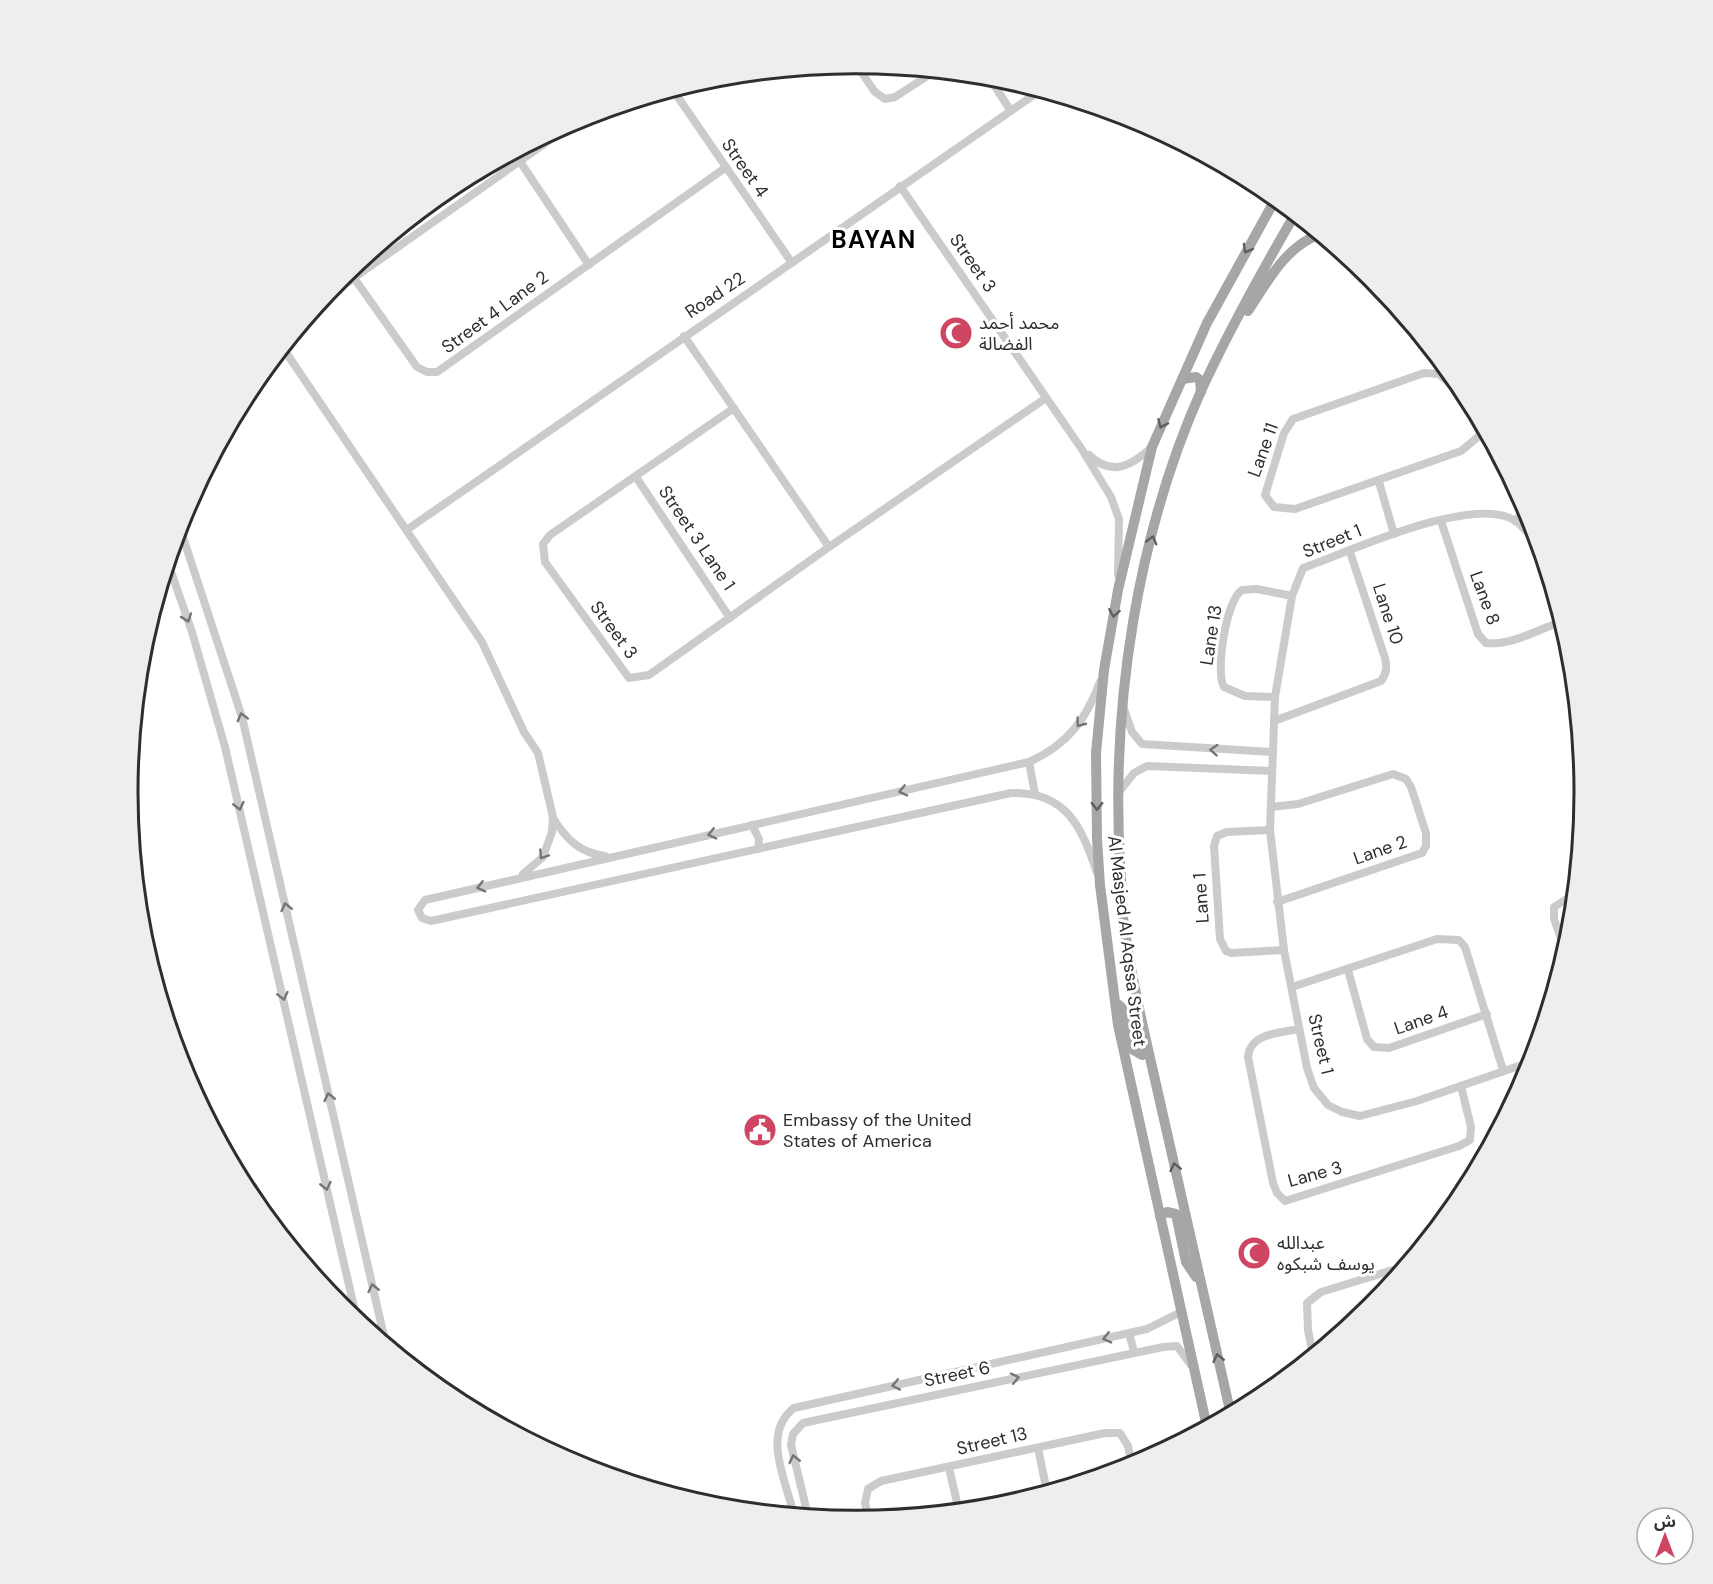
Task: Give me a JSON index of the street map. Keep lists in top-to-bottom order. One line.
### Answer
{"streets":{"main road":["Al Masjed Al Aqssa Street"],"street":["Street 4","Street 3","Road 22","Street 4 Lane 2","Lane 11","Street 3 Lane 1","Street 1","Lane 8","Lane 10","Lane 13","Lane 2","Lane 1","Lane 4","Lane 3","Street 6","Street 13"]},"crossings":[["Street 4","Road 22"],["Street 4","Street 4 Lane 2"],["Street 3","Road 22"],["Street 3","Street 3 Lane 1"],["Street 3","Al Masjed Al Aqssa Street"],["Street 1","Lane 8"],["Street 1","Lane 10"],["Street 1","Lane 13"],["Street 1","Lane 2"],["Street 1","Lane 1"],["Street 1","Lane 3"],["Al Masjed Al Aqssa Street","Street 6"]],"districts":["BAYAN"],"places":{"mosque":["محمد أحمد الفضالة","عبدالله يوسف شبكوه"],"public building":["Embassy of the United States of America"]},"north":"top"}
